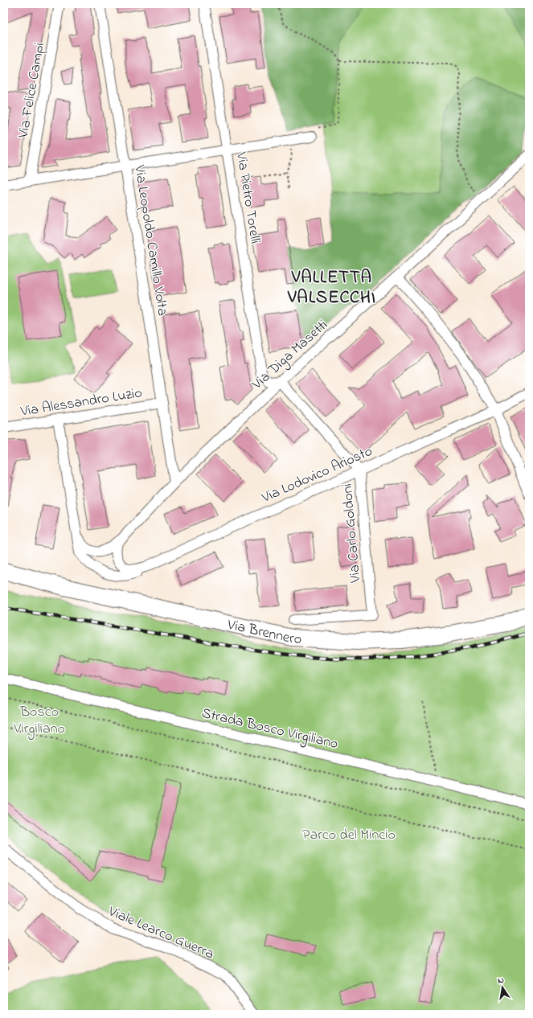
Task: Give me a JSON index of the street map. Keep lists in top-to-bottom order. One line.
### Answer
{"streets":{"main road":["Via Brennero"],"street":["Via Felice Campi","Via Pietro Torelli","Via Leopoldo Camillo Volta","Via Diga Masetti","Via Alessandro Luzio","Via Lodovico Ariosto","Via Carlo Goldoni","Strada Bosco Virgiliano","Viale Learco Guerra"]},"crossings":[["Via Pietro Torelli","Via Diga Masetti"],["Via Pietro Torelli","Via Carlo Goldoni"],["Via Leopoldo Camillo Volta","Via Diga Masetti"],["Via Leopoldo Camillo Volta","Via Alessandro Luzio"],["Via Diga Masetti","Via Lodovico Ariosto"],["Via Diga Masetti","Via Carlo Goldoni"],["Via Lodovico Ariosto","Via Carlo Goldoni"]],"districts":["VALLETTA VALSECCHI"],"parks":["Bosco Virgiliano","Parco del Mincio"],"north":"top"}
